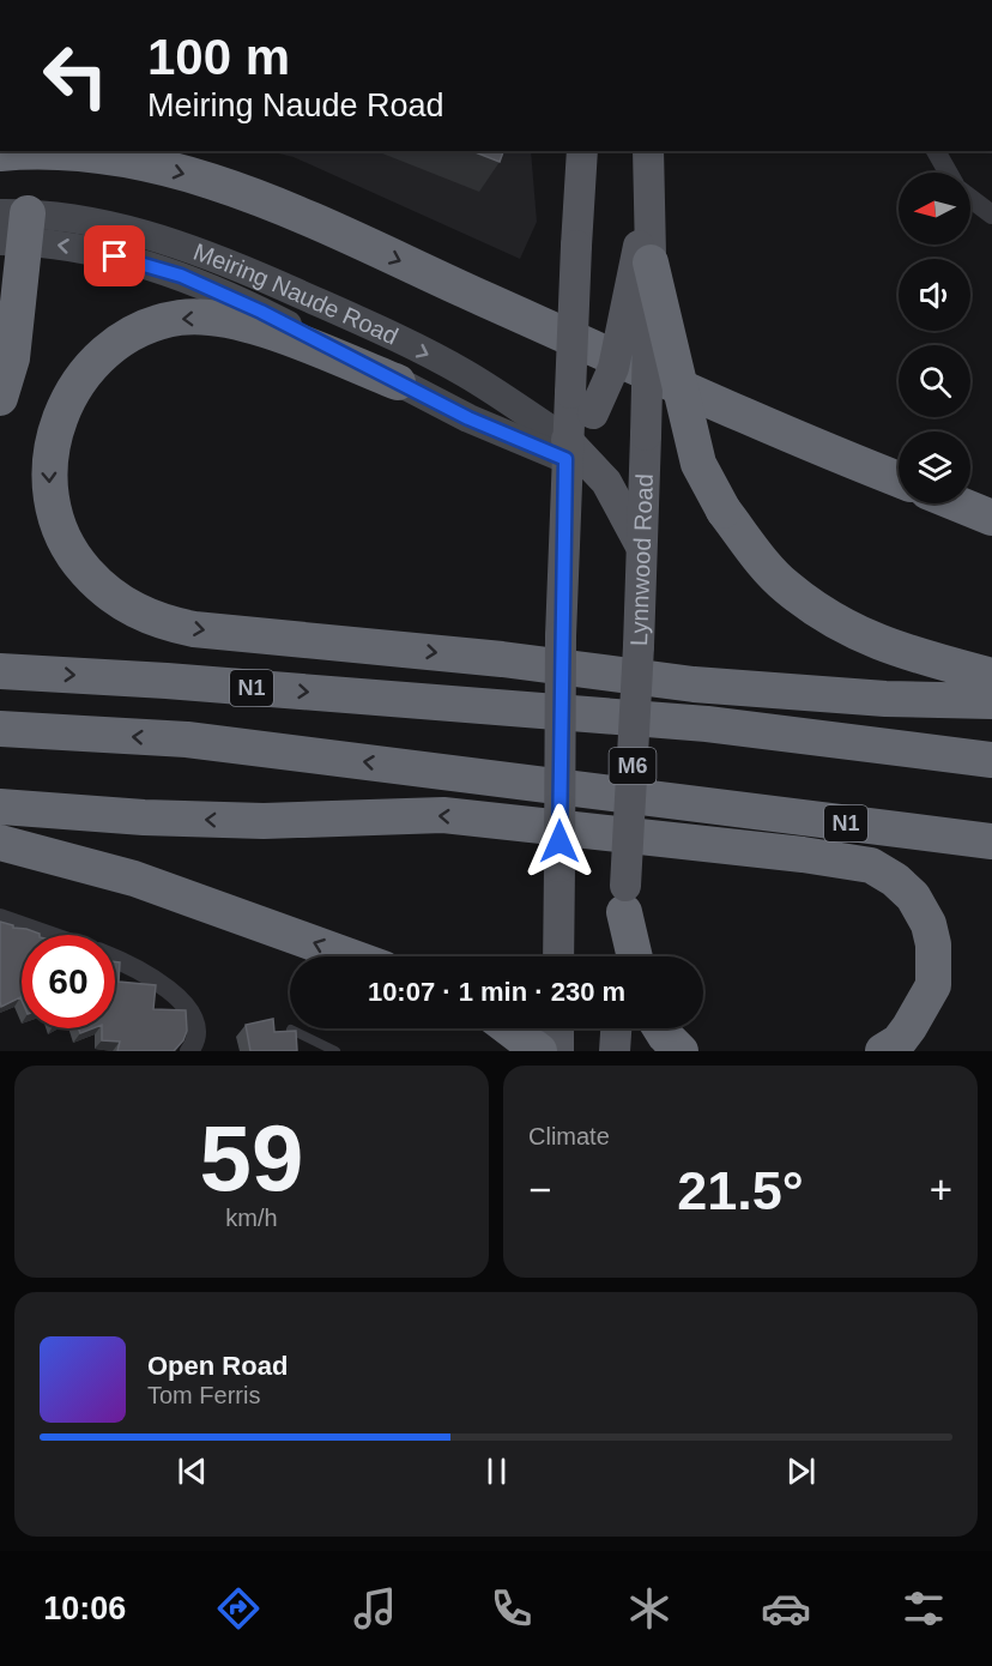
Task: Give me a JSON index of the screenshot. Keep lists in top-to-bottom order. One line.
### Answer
{"streets":{"highway":["N1"],"main road":["Meiring Naude Road","Lynnwood Road","M6"]},"north":"left","page":{"turn":["100 m","Meiring Naude Road"],"limit":"60","trip":"10:07 · 1 min · 230 m","tile":[["59","km/h"],"Climate"],"heat":["−","21.5°","+"],"song":["Open Road","Tom Ferris"],"tabs":"10:06"}}
